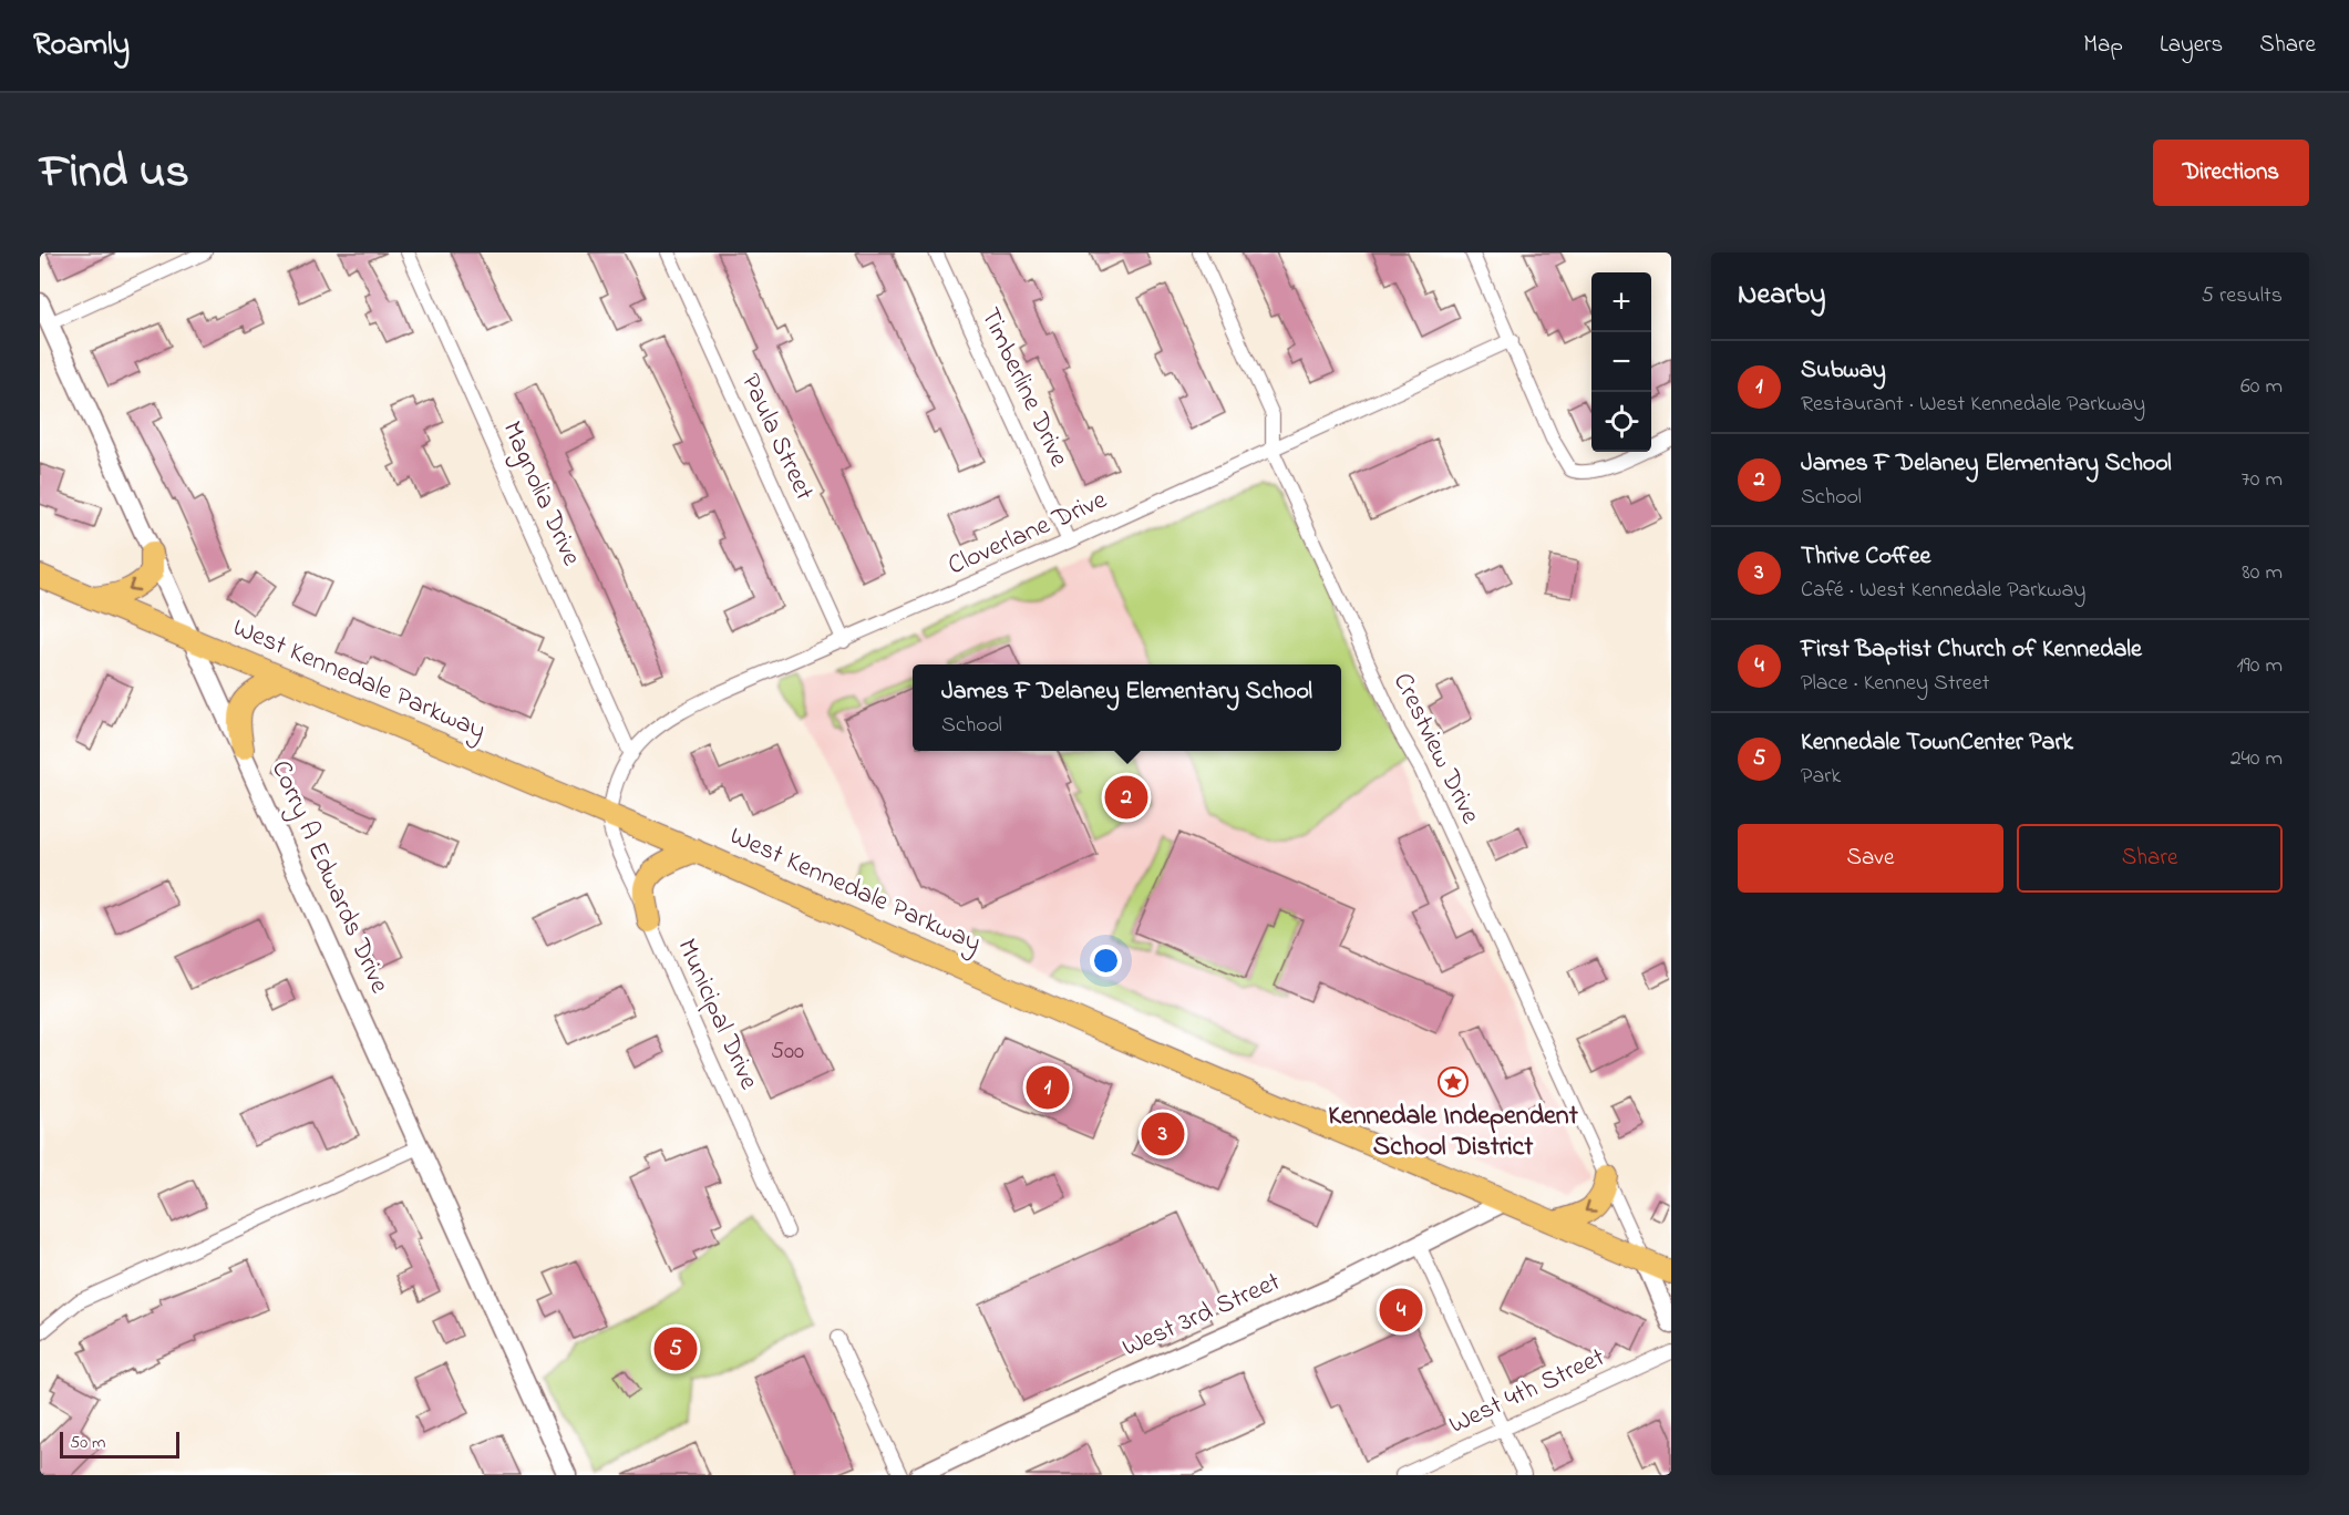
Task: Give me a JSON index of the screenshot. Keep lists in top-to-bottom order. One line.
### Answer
{"streets":{"main road":["West Kennedale Parkway"],"street":["Timberline Drive","Paula Street","Magnolia Drive","Cloverlane Drive","Crestview Drive","Corry A Edwards Drive","Municipal Drive","West 3rd Street","West 4th Street"]},"crossings":[["Timberline Drive","Cloverlane Drive"],["Paula Street","Cloverlane Drive"],["Magnolia Drive","Cloverlane Drive"],["Cloverlane Drive","West Kennedale Parkway"],["Cloverlane Drive","Crestview Drive"],["Cloverlane Drive","Municipal Drive"],["West Kennedale Parkway","Crestview Drive"],["West Kennedale Parkway","Corry A Edwards Drive"],["West Kennedale Parkway","Municipal Drive"],["West Kennedale Parkway","West 3rd Street"]],"places":{"place":["Kennedale Independent School District"]},"house_numbers":["500"],"scale_bar":"50 m","page":{"header":"Roamly","nav":["Map","Layers","Share"],"title":"Find us","buttons":["Directions",["Save","Share"]],"heading":["Nearby","5 results"],"map_buttons":["+","−"],"list":[{"mark":"1","name":"Subway","note":"Restaurant · West Kennedale Parkway","value":"60 m"},{"mark":"2","name":"James F Delaney Elementary School","note":"School","value":"70 m"},{"mark":"3","name":"Thrive Coffee","note":"Café · West Kennedale Parkway","value":"80 m"},{"mark":"4","name":"First Baptist Church of Kennedale","note":"Place · Kenney Street","value":"190 m"},{"mark":"5","name":"Kennedale TownCenter Park","note":"Park","value":"240 m"}],"popup":["James F Delaney Elementary School","School"],"pins":["2","1","3","4","5"],"scale":"50 m"}}
